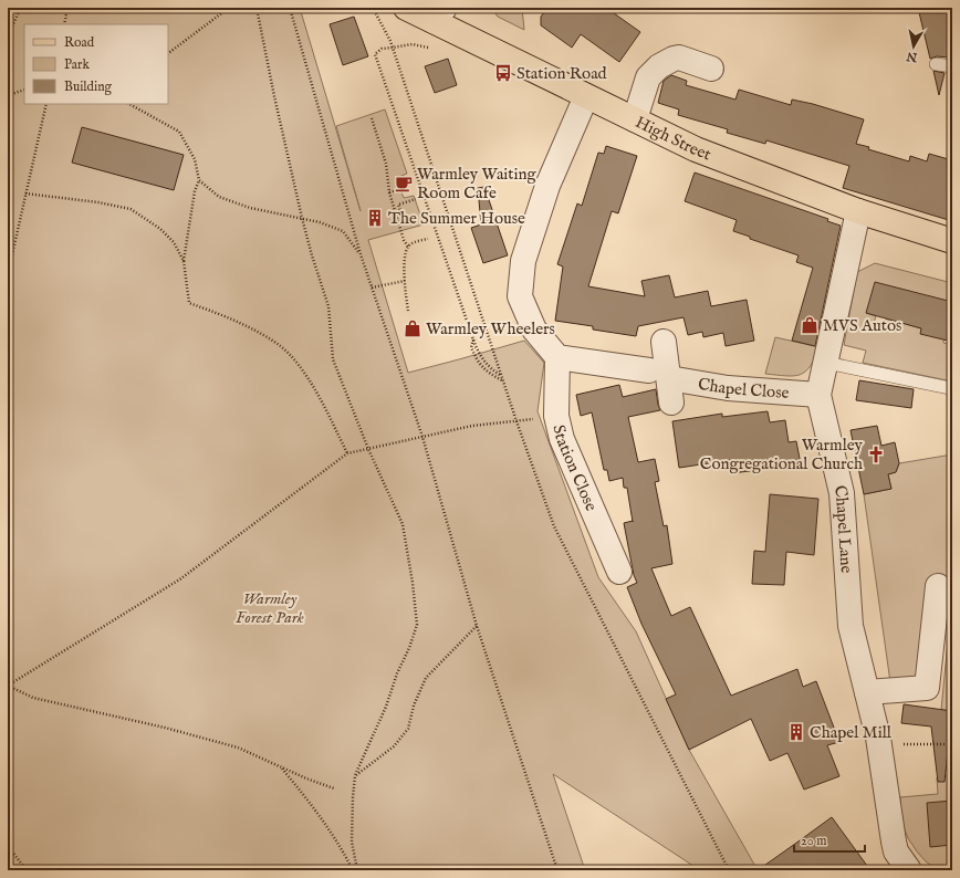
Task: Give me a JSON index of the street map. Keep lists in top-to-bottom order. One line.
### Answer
{"streets":{"main road":["High Street"],"street":["Chapel Close","Station Close","Chapel Lane"]},"crossings":[["High Street","Chapel Lane"],["Chapel Close","Chapel Lane"]],"parks":["Warmley Forest Park"],"places":{"bus stop":["Station Road"],"cafe":["Warmley Waiting Room Cafe"],"building":["The Summer House","Chapel Mill"],"shop":["MVS Autos","Warmley Wheelers"],"church":["Warmley Congregational Church"]},"legend":["Road","Park","Building"],"scale_bar":"20 m","north":"bottom"}
